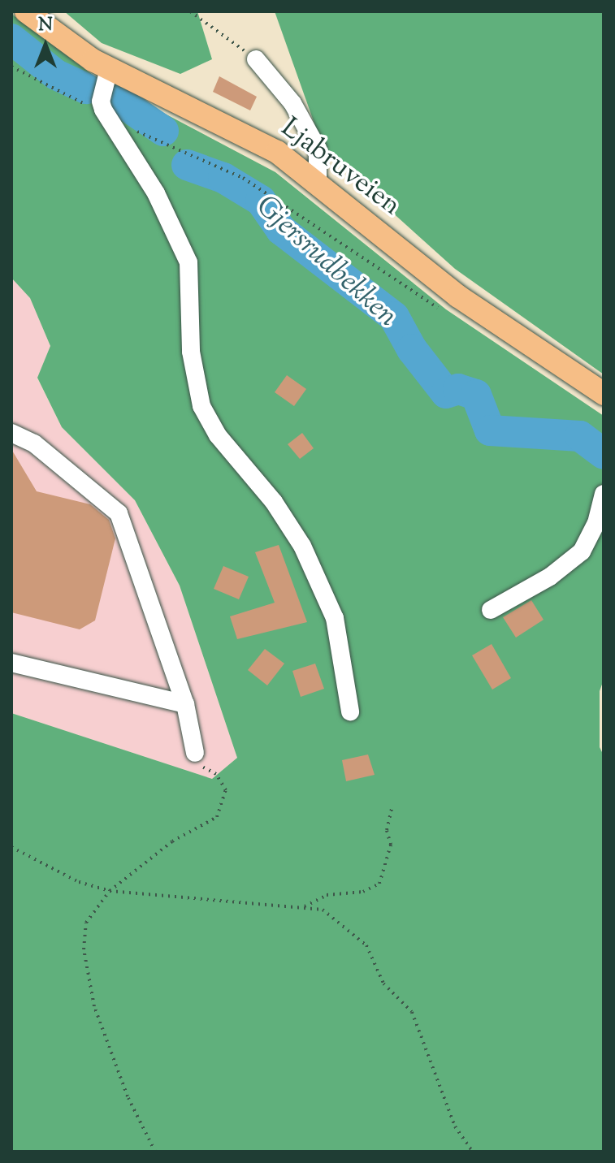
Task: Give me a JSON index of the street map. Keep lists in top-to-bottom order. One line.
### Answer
{"streets":{"main road":["Ljabruveien"]},"water":["Gjersrudbekken"],"north":"top"}
